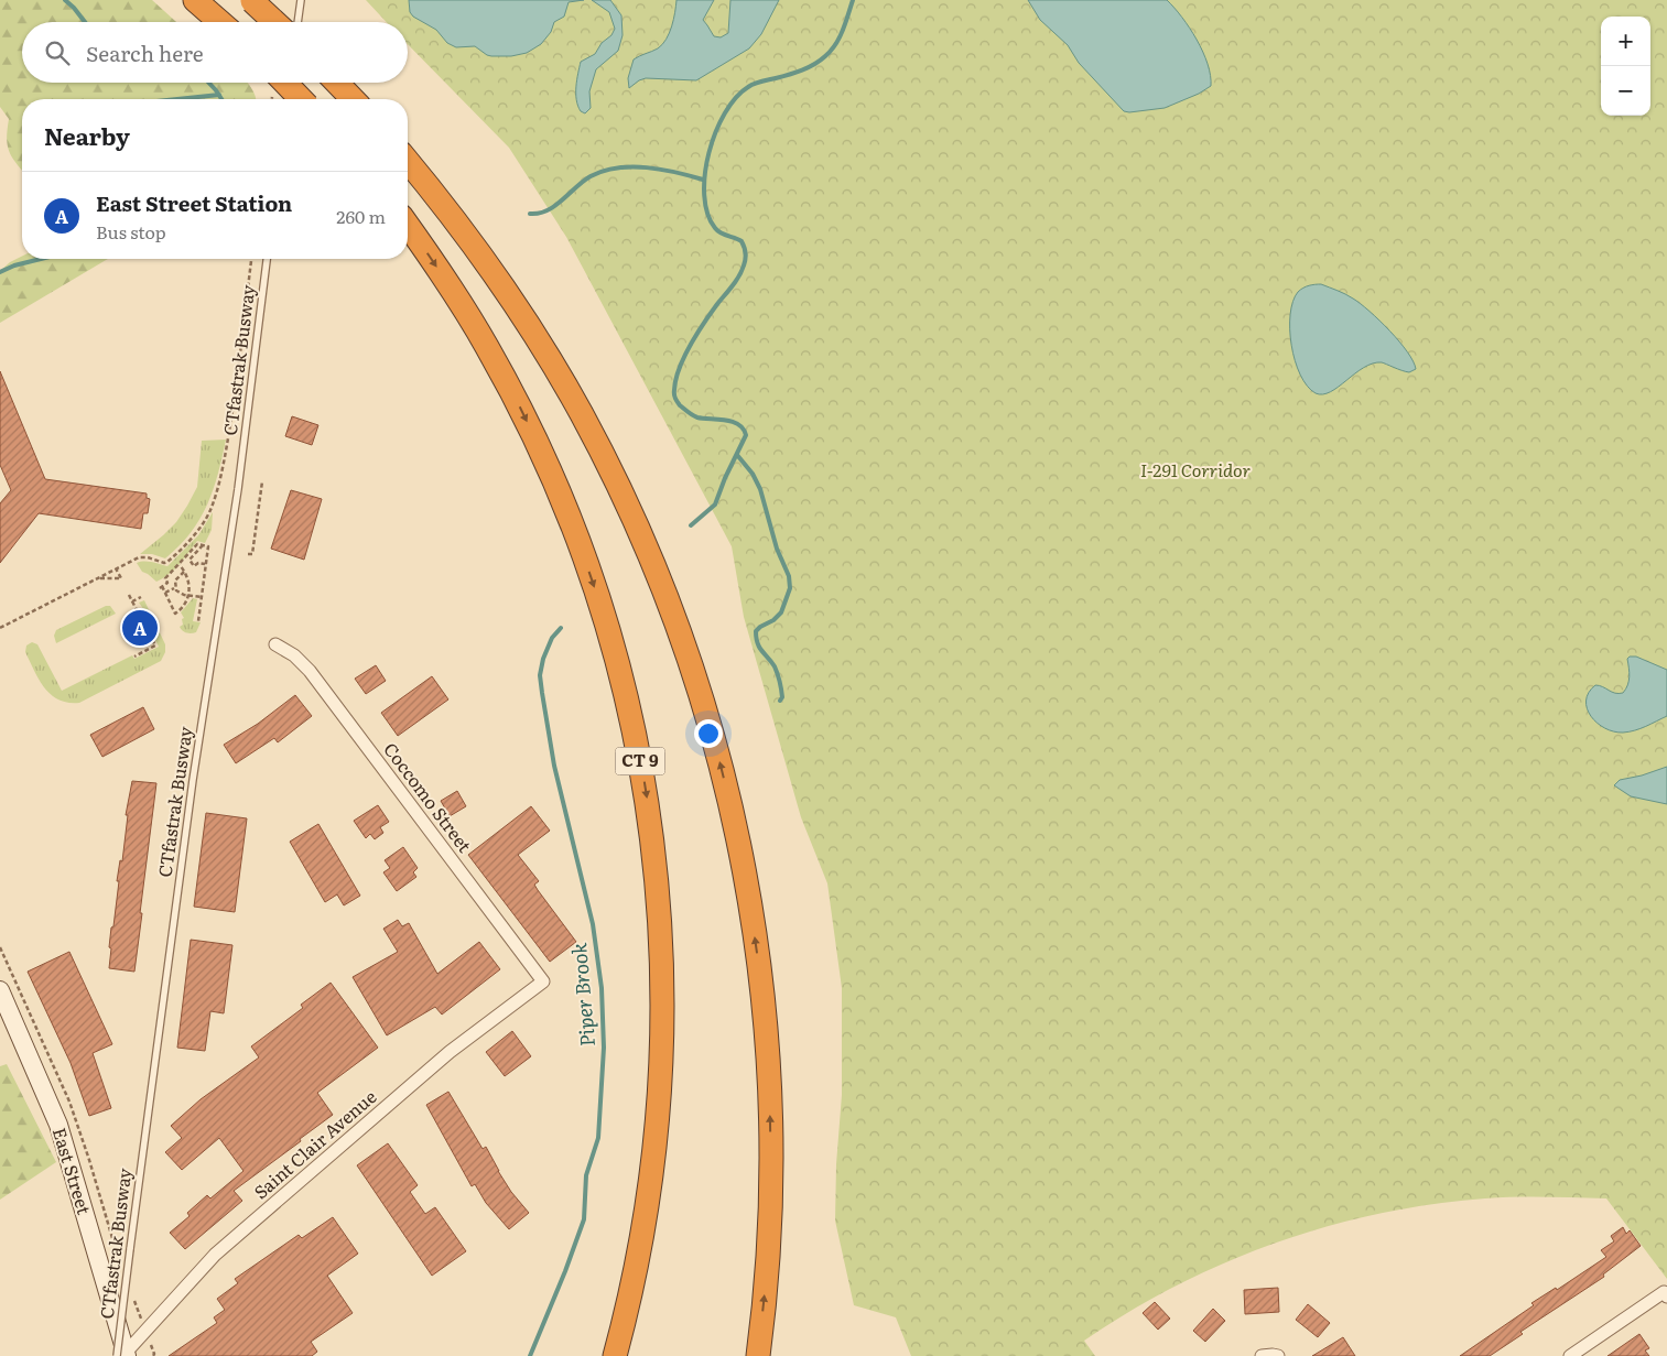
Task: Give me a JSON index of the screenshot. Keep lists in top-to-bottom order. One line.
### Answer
{"streets":{"highway":["CT 9"],"main road":["East Street"],"street":["Coccomo Street","Saint Clair Avenue"],"lane":["CTfastrak Busway"]},"crossings":[["CTfastrak Busway","Saint Clair Avenue"],["CTfastrak Busway","East Street"],["Coccomo Street","Saint Clair Avenue"],["Saint Clair Avenue","East Street"]],"water":["Piper Brook"],"parks":["I-291 Corridor"],"page":{"map_buttons":["+","−"],"search":"Search here","heading":"Nearby","list":[{"mark":"A","name":"East Street Station","note":"Bus stop","value":"260 m"}],"pins":"A"}}
